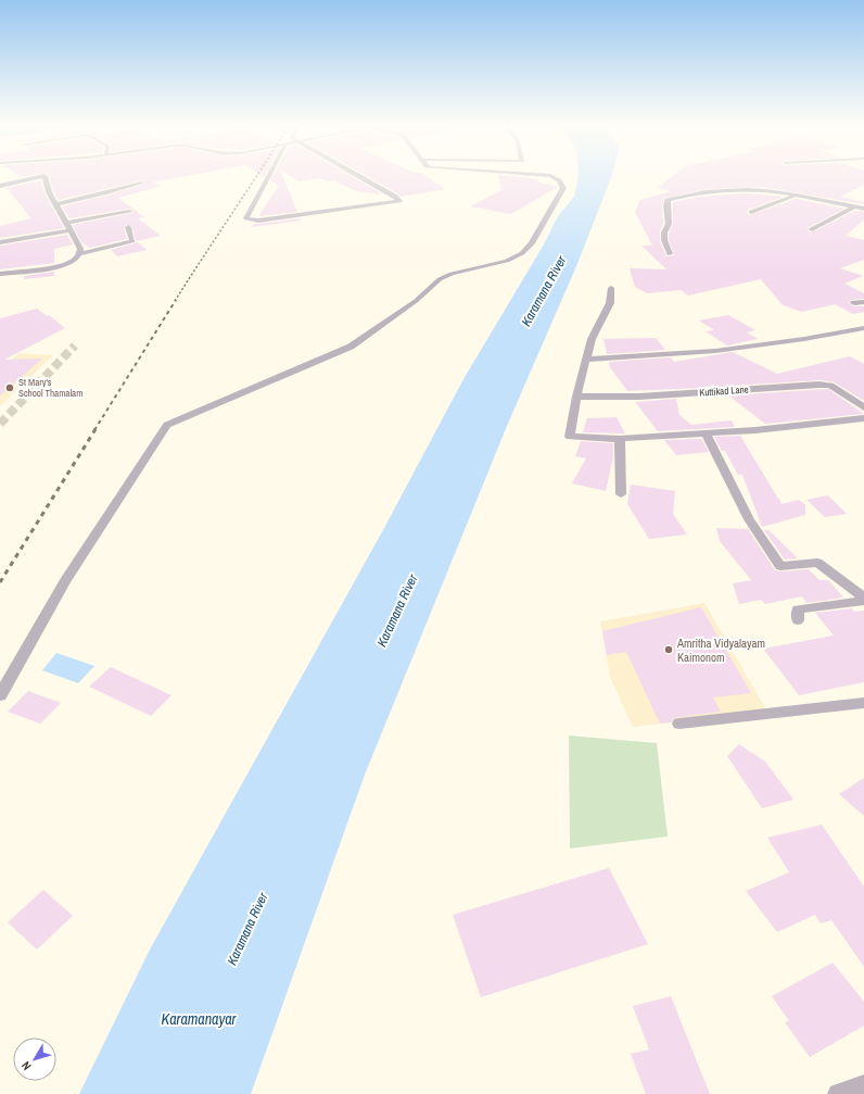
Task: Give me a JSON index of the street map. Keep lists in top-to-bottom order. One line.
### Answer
{"streets":{"street":["Kuttikad Lane"]},"water":["Karamana River","Karamanayar"],"places":["St Mary's School Thamalam","Amritha Vidyalayam Kaimonom"],"north":"bottom left"}
